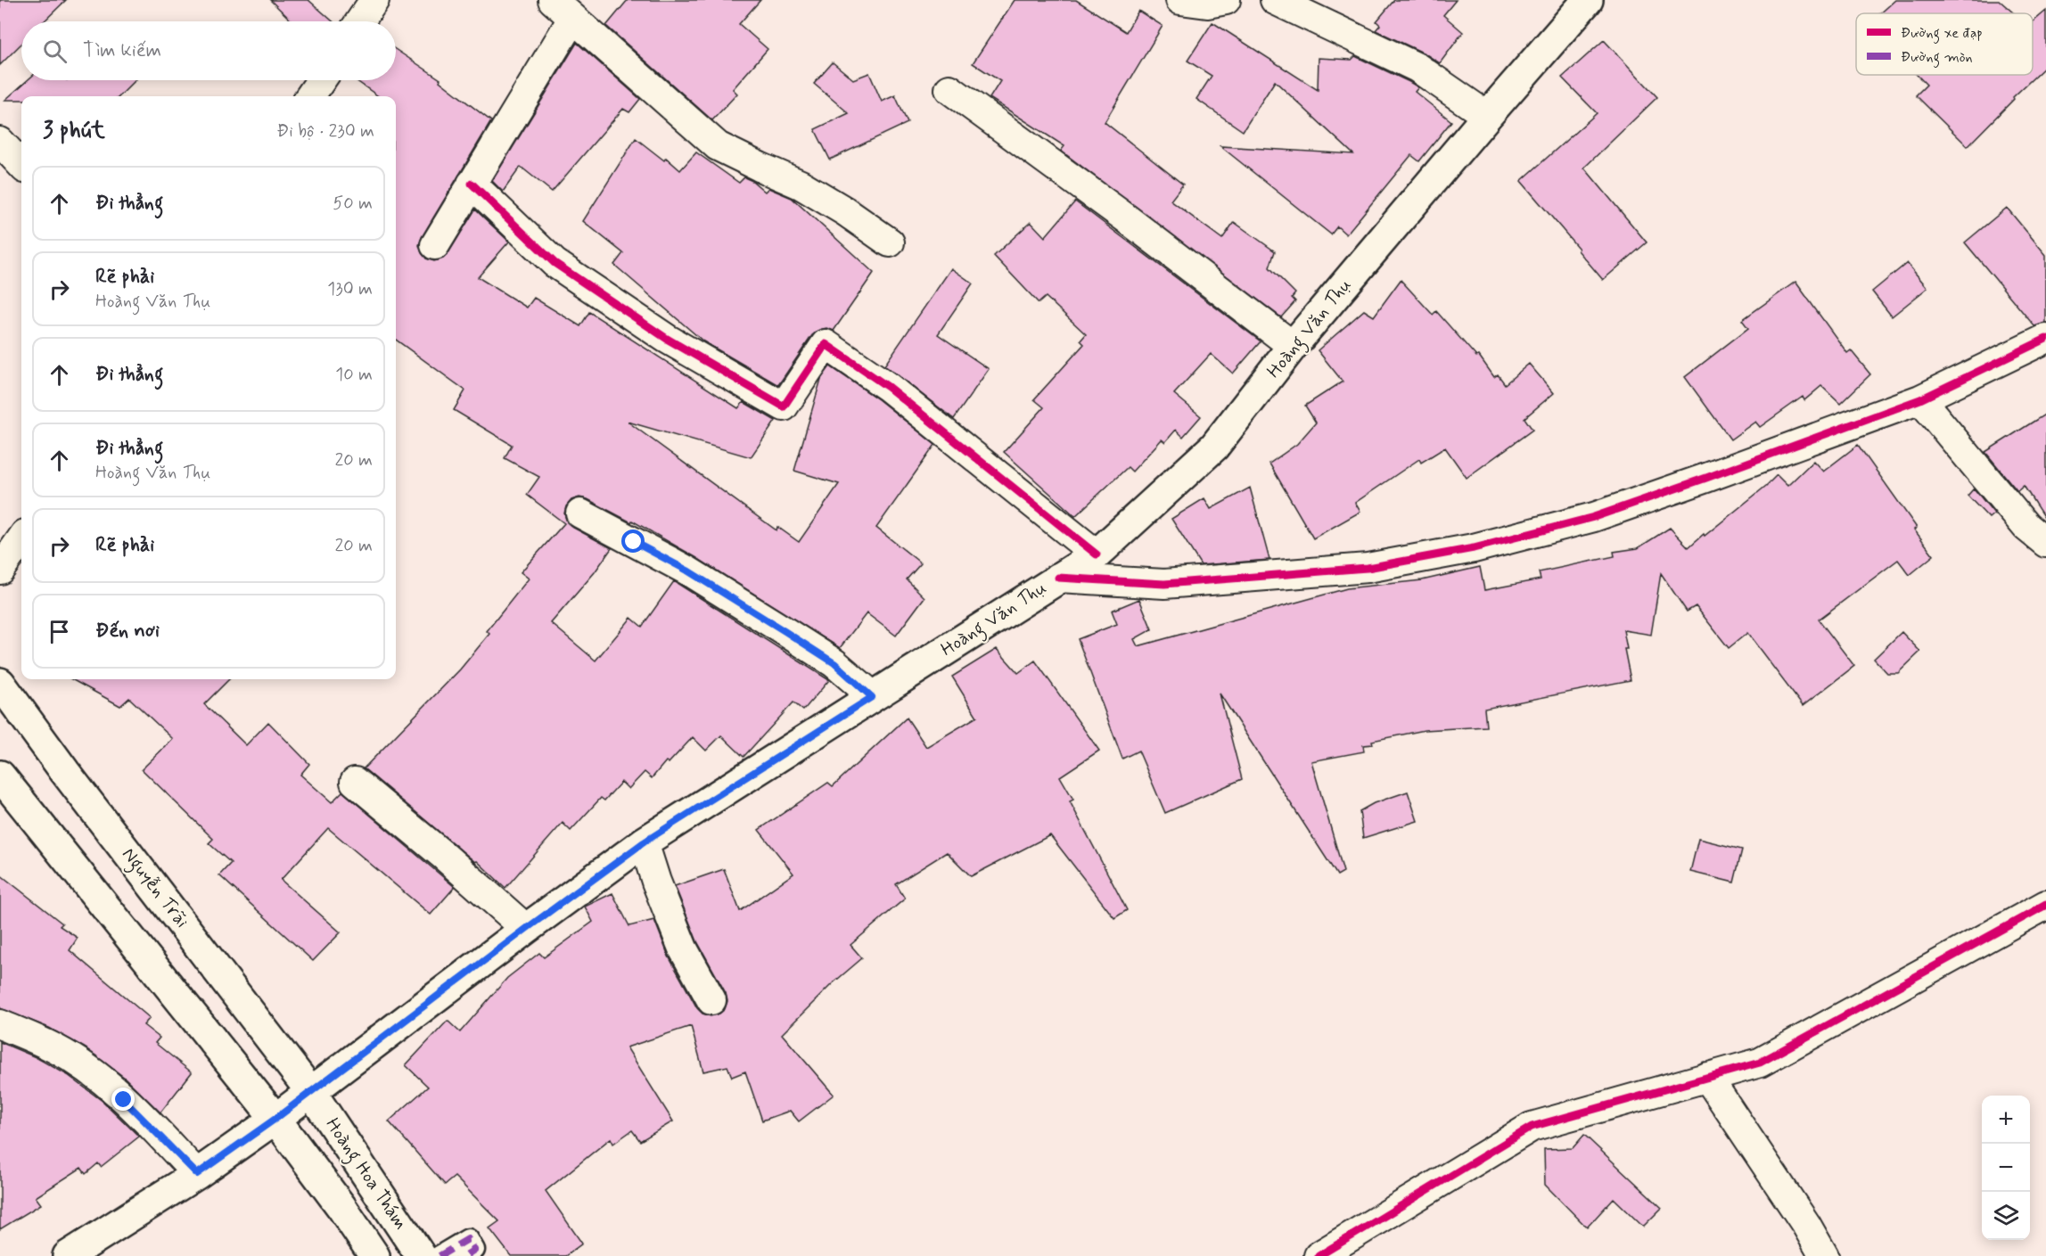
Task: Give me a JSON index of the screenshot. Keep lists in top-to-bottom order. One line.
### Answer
{"streets":{"main road":["Hoàng Văn Thụ","Nguyễn Trãi","Hoàng Hoa Thám"]},"crossings":[["Hoàng Văn Thụ","Nguyễn Trãi"],["Hoàng Văn Thụ","Hoàng Hoa Thám"],["Nguyễn Trãi","Hoàng Hoa Thám"]],"legend":["Đường xe đạp","Đường mòn"],"page":{"search":"Tìm kiếm","heading":["3 phút","Đi bộ · 230 m"],"list":[["Đi thẳng","50 m"],["Rẽ phải","Hoàng Văn Thụ","130 m"],["Đi thẳng","10 m"],["Đi thẳng","Hoàng Văn Thụ","20 m"],["Rẽ phải","20 m"],"Đến nơi"],"map_buttons":["+","−"]}}
